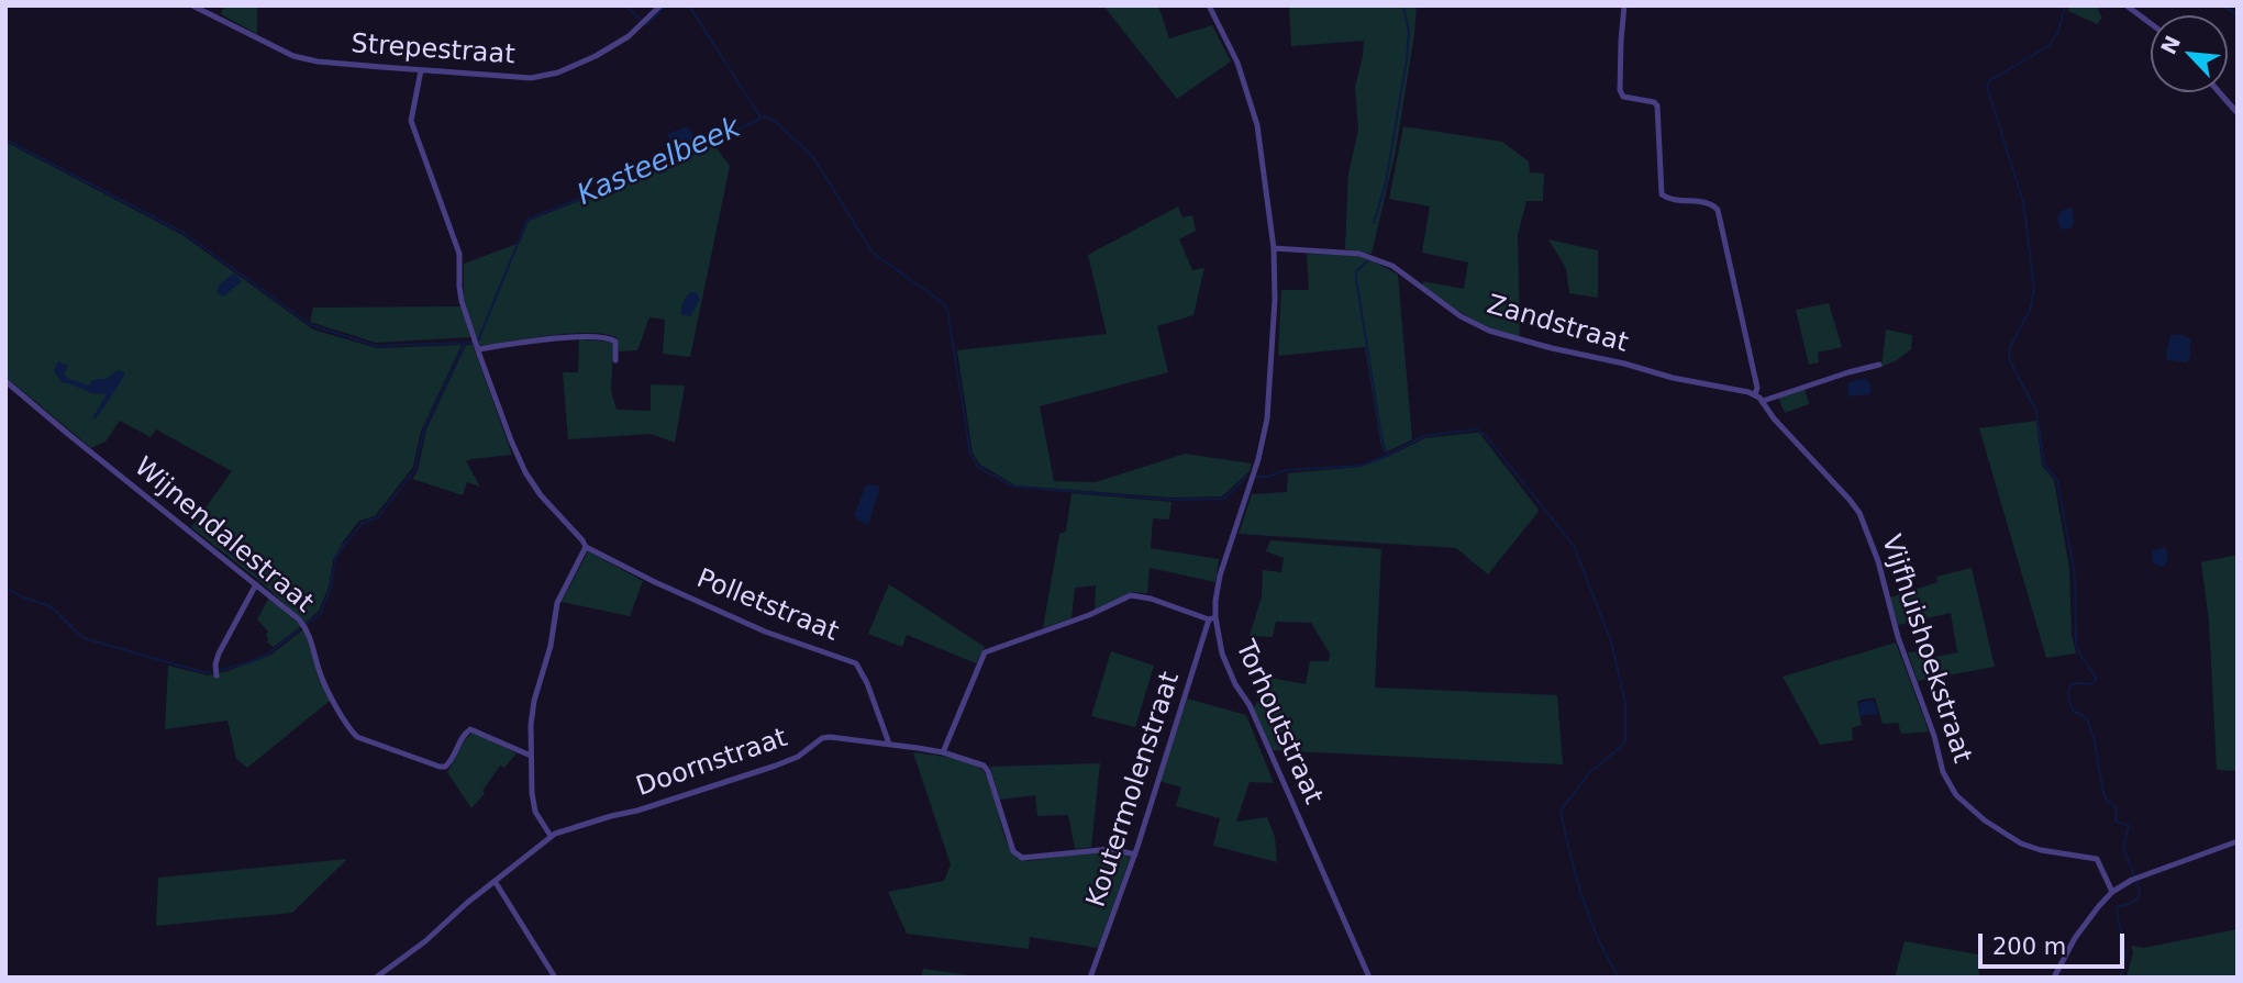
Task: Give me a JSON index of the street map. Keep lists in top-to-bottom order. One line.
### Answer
{"streets":{"street":["Strepestraat","Zandstraat","Wijnendalestraat","Polletstraat","Vijfhuishoekstraat","Torhoutstraat","Doornstraat","Koutermolenstraat"]},"crossings":[["Strepestraat","Polletstraat"],["Zandstraat","Vijfhuishoekstraat"],["Zandstraat","Torhoutstraat"],["Polletstraat","Doornstraat"],["Torhoutstraat","Koutermolenstraat"],["Doornstraat","Koutermolenstraat"]],"water":["Kasteelbeek"],"scale_bar":"200 m","north":"top left"}
